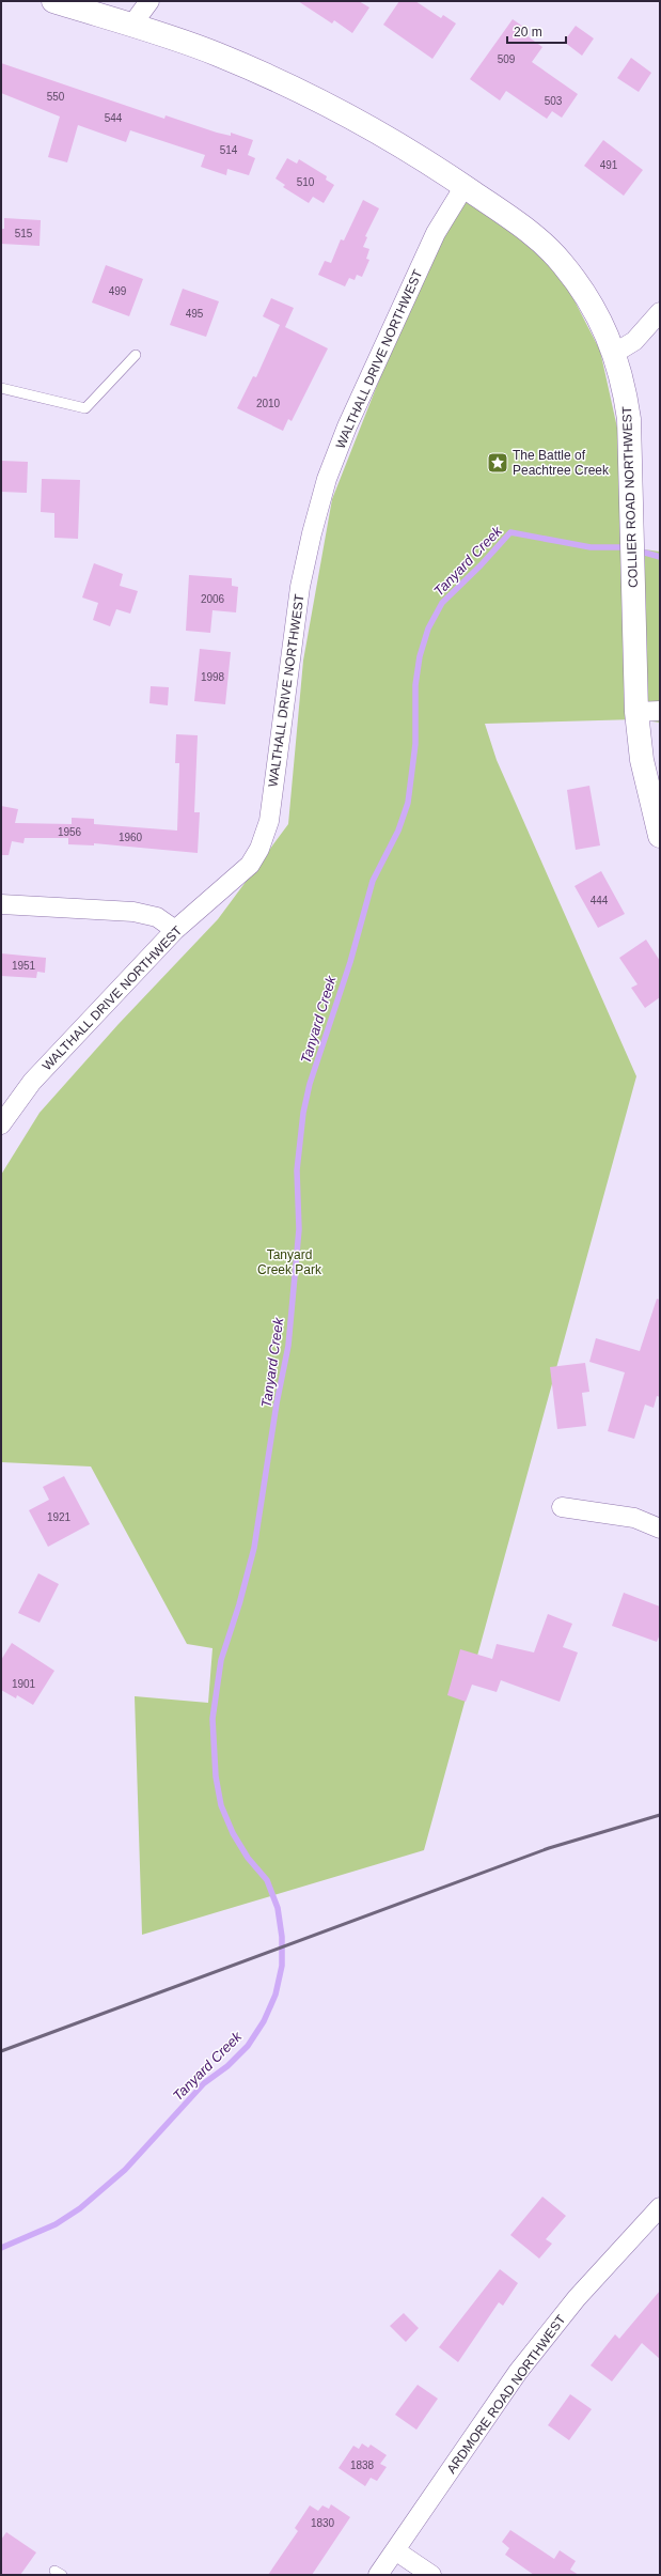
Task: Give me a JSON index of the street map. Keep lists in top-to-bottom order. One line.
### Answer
{"streets":{"street":["WALTHALL DRIVE NORTHWEST","COLLIER ROAD NORTHWEST","ARDMORE ROAD NORTHWEST"]},"crossings":[["WALTHALL DRIVE NORTHWEST","COLLIER ROAD NORTHWEST"]],"water":["Tanyard Creek"],"parks":["Tanyard Creek Park"],"places":{"place":["The Battle of Peachtree Creek"]},"house_numbers":["509","550","503","544","514","491","510","515","499","495","2010","2006","1998","1956","1960","444","1951","1921","1901","1838","1830"],"scale_bar":"20 m"}
